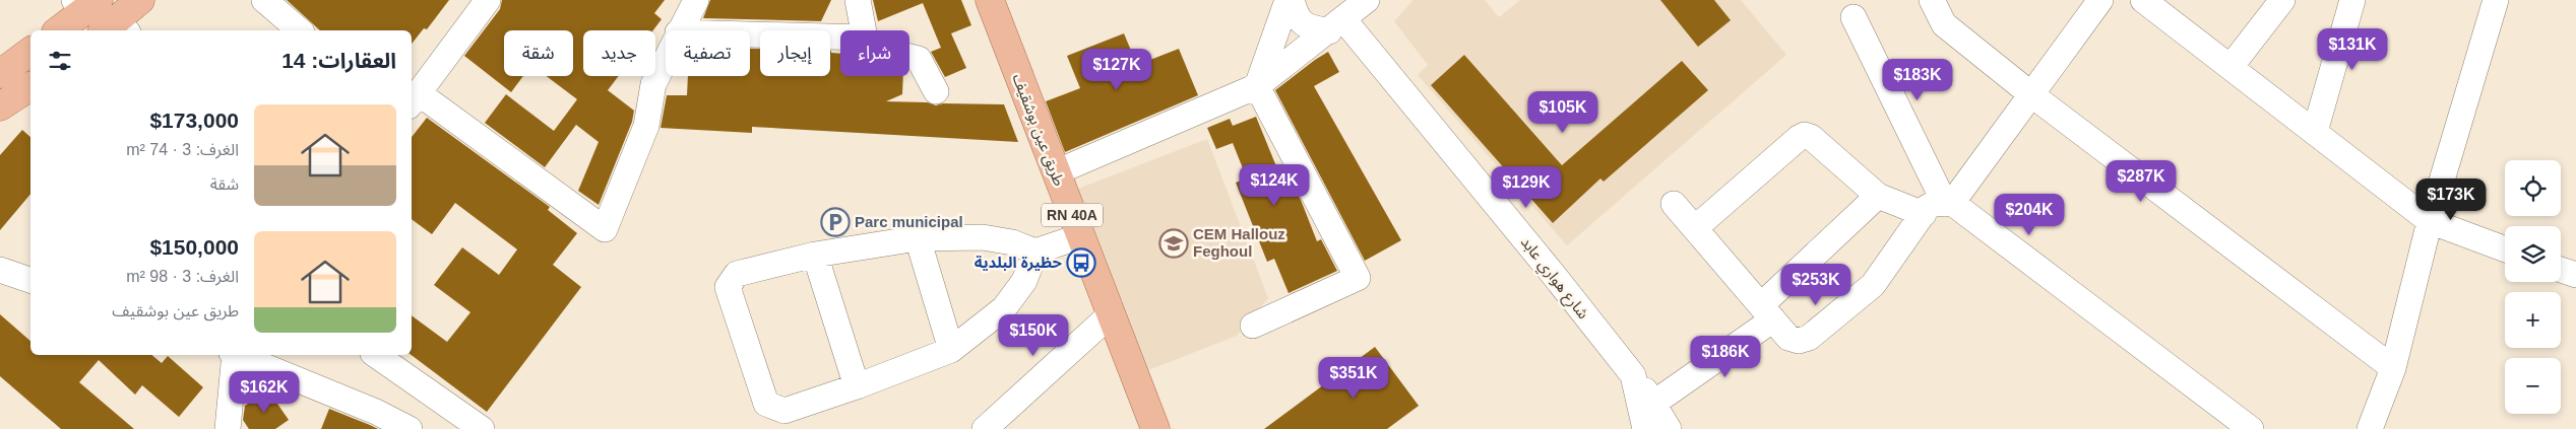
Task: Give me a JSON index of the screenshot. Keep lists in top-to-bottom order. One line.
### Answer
{"streets":{"main road":["طريق عين بوشقيف","RN 40A"],"street":["شارع هواري عابد"]},"places":{"parking":["Parc municipal"],"school or university":["CEM Hallouz Feghoul"],"bus stop":["حظيرة البلدية"]},"page":{"price":["$131K","$127K","$183K","$105K","$287K","$124K","$129K","$173K","$204K","$253K","$150K","$186K","$351K","$162K"],"chip":["شراء","إيجار","تصفية","جديد","شقة"],"heading":"العقارات: 14","list":[{"name":"$173,000","note":"الغرف: 3 · 74 m² · شقة"},{"name":"$150,000","note":"الغرف: 3 · 98 m² · طريق عين بوشقيف"}],"map_buttons":["+","−"]}}
